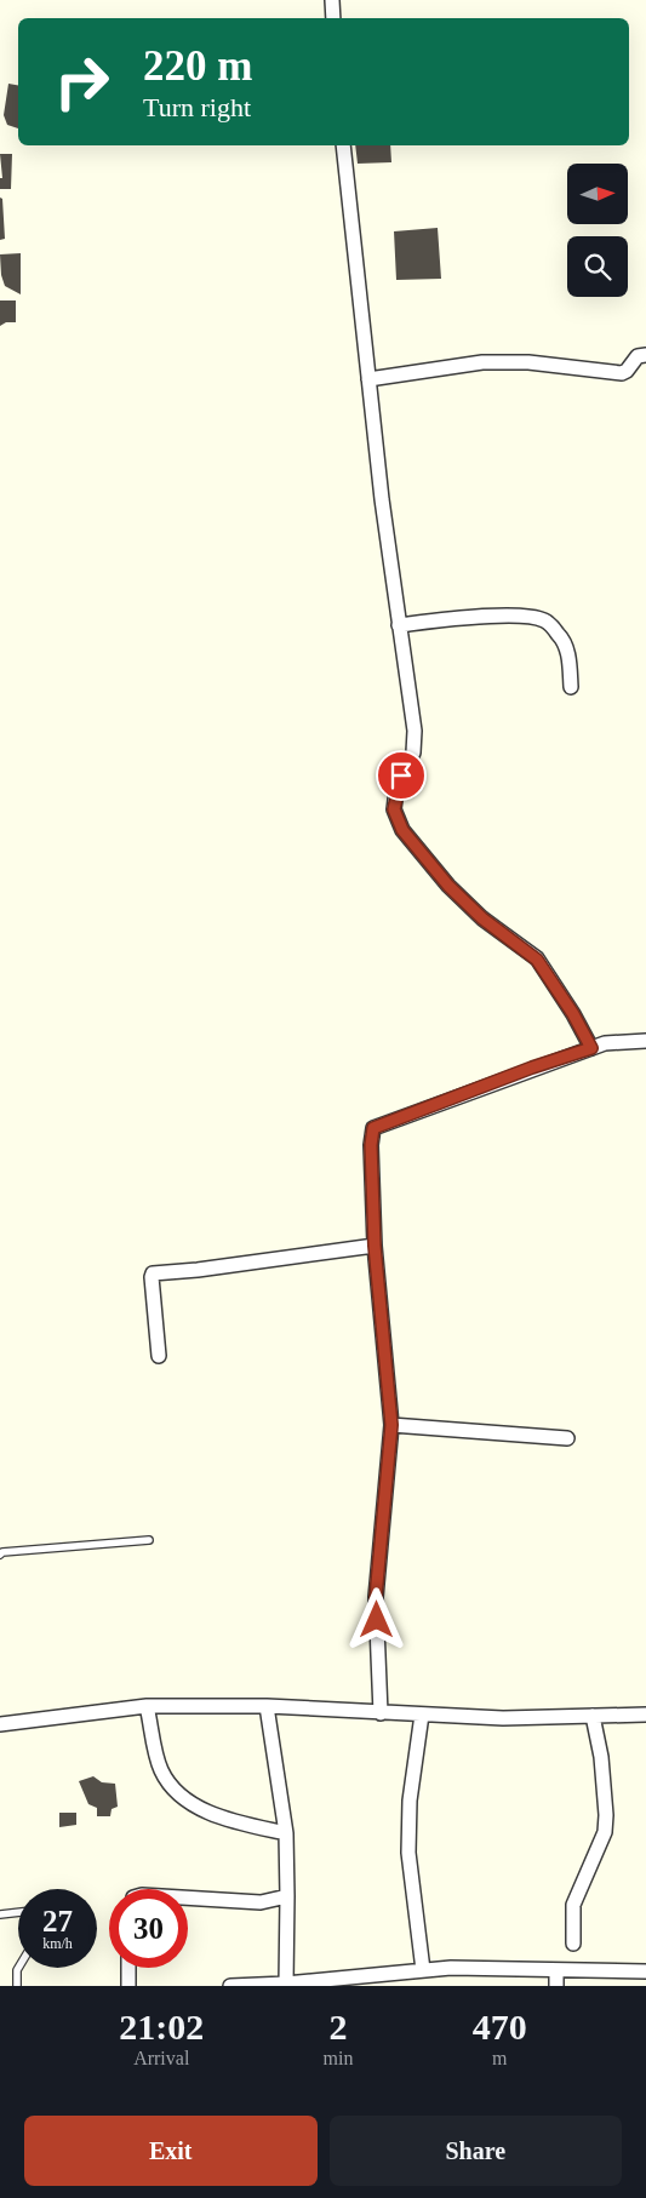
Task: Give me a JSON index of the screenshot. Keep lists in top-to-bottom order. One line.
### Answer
{"north":"right","page":{"turn":["220 m","Turn right"],"speed":"27 km/h","limit":"30","eta":["21:02","Arrival","2","min","470","m"],"buttons":["Exit","Share"]}}
